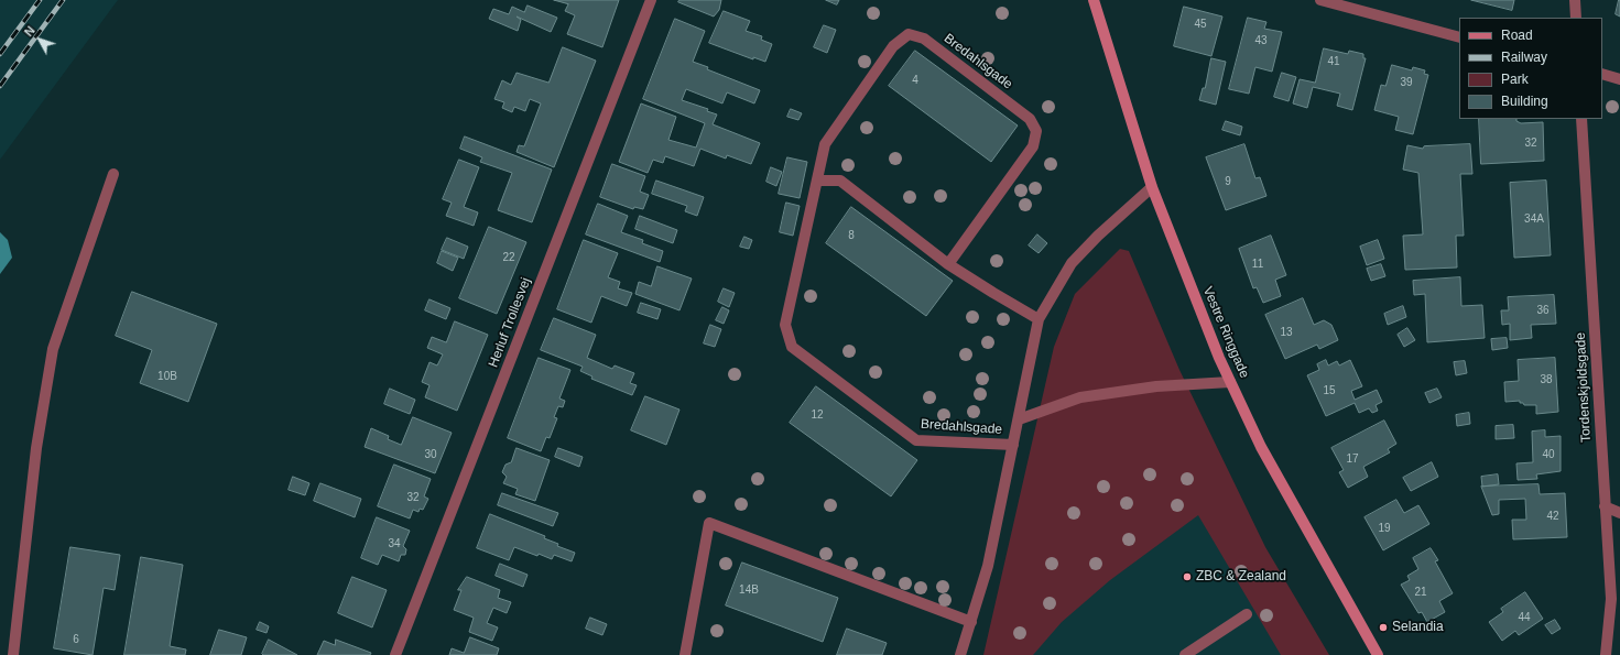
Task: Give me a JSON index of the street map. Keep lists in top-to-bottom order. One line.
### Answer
{"streets":{"street":["Bredahlsgade","Herluf Trollesvej","Vestre Ringgade","Tordenskjoldsgade"]},"crossings":[["Bredahlsgade","Vestre Ringgade"]],"places":["ZBC & Zealand","Selandia"],"house_numbers":["45","43","41","4","39","32","9","34A","8","22","11","36","13","10B","38","15","12","30","40","17","32","42","19","34","14B","21","44","6"],"legend":["Road","Railway","Park","Building"],"north":"top left"}
